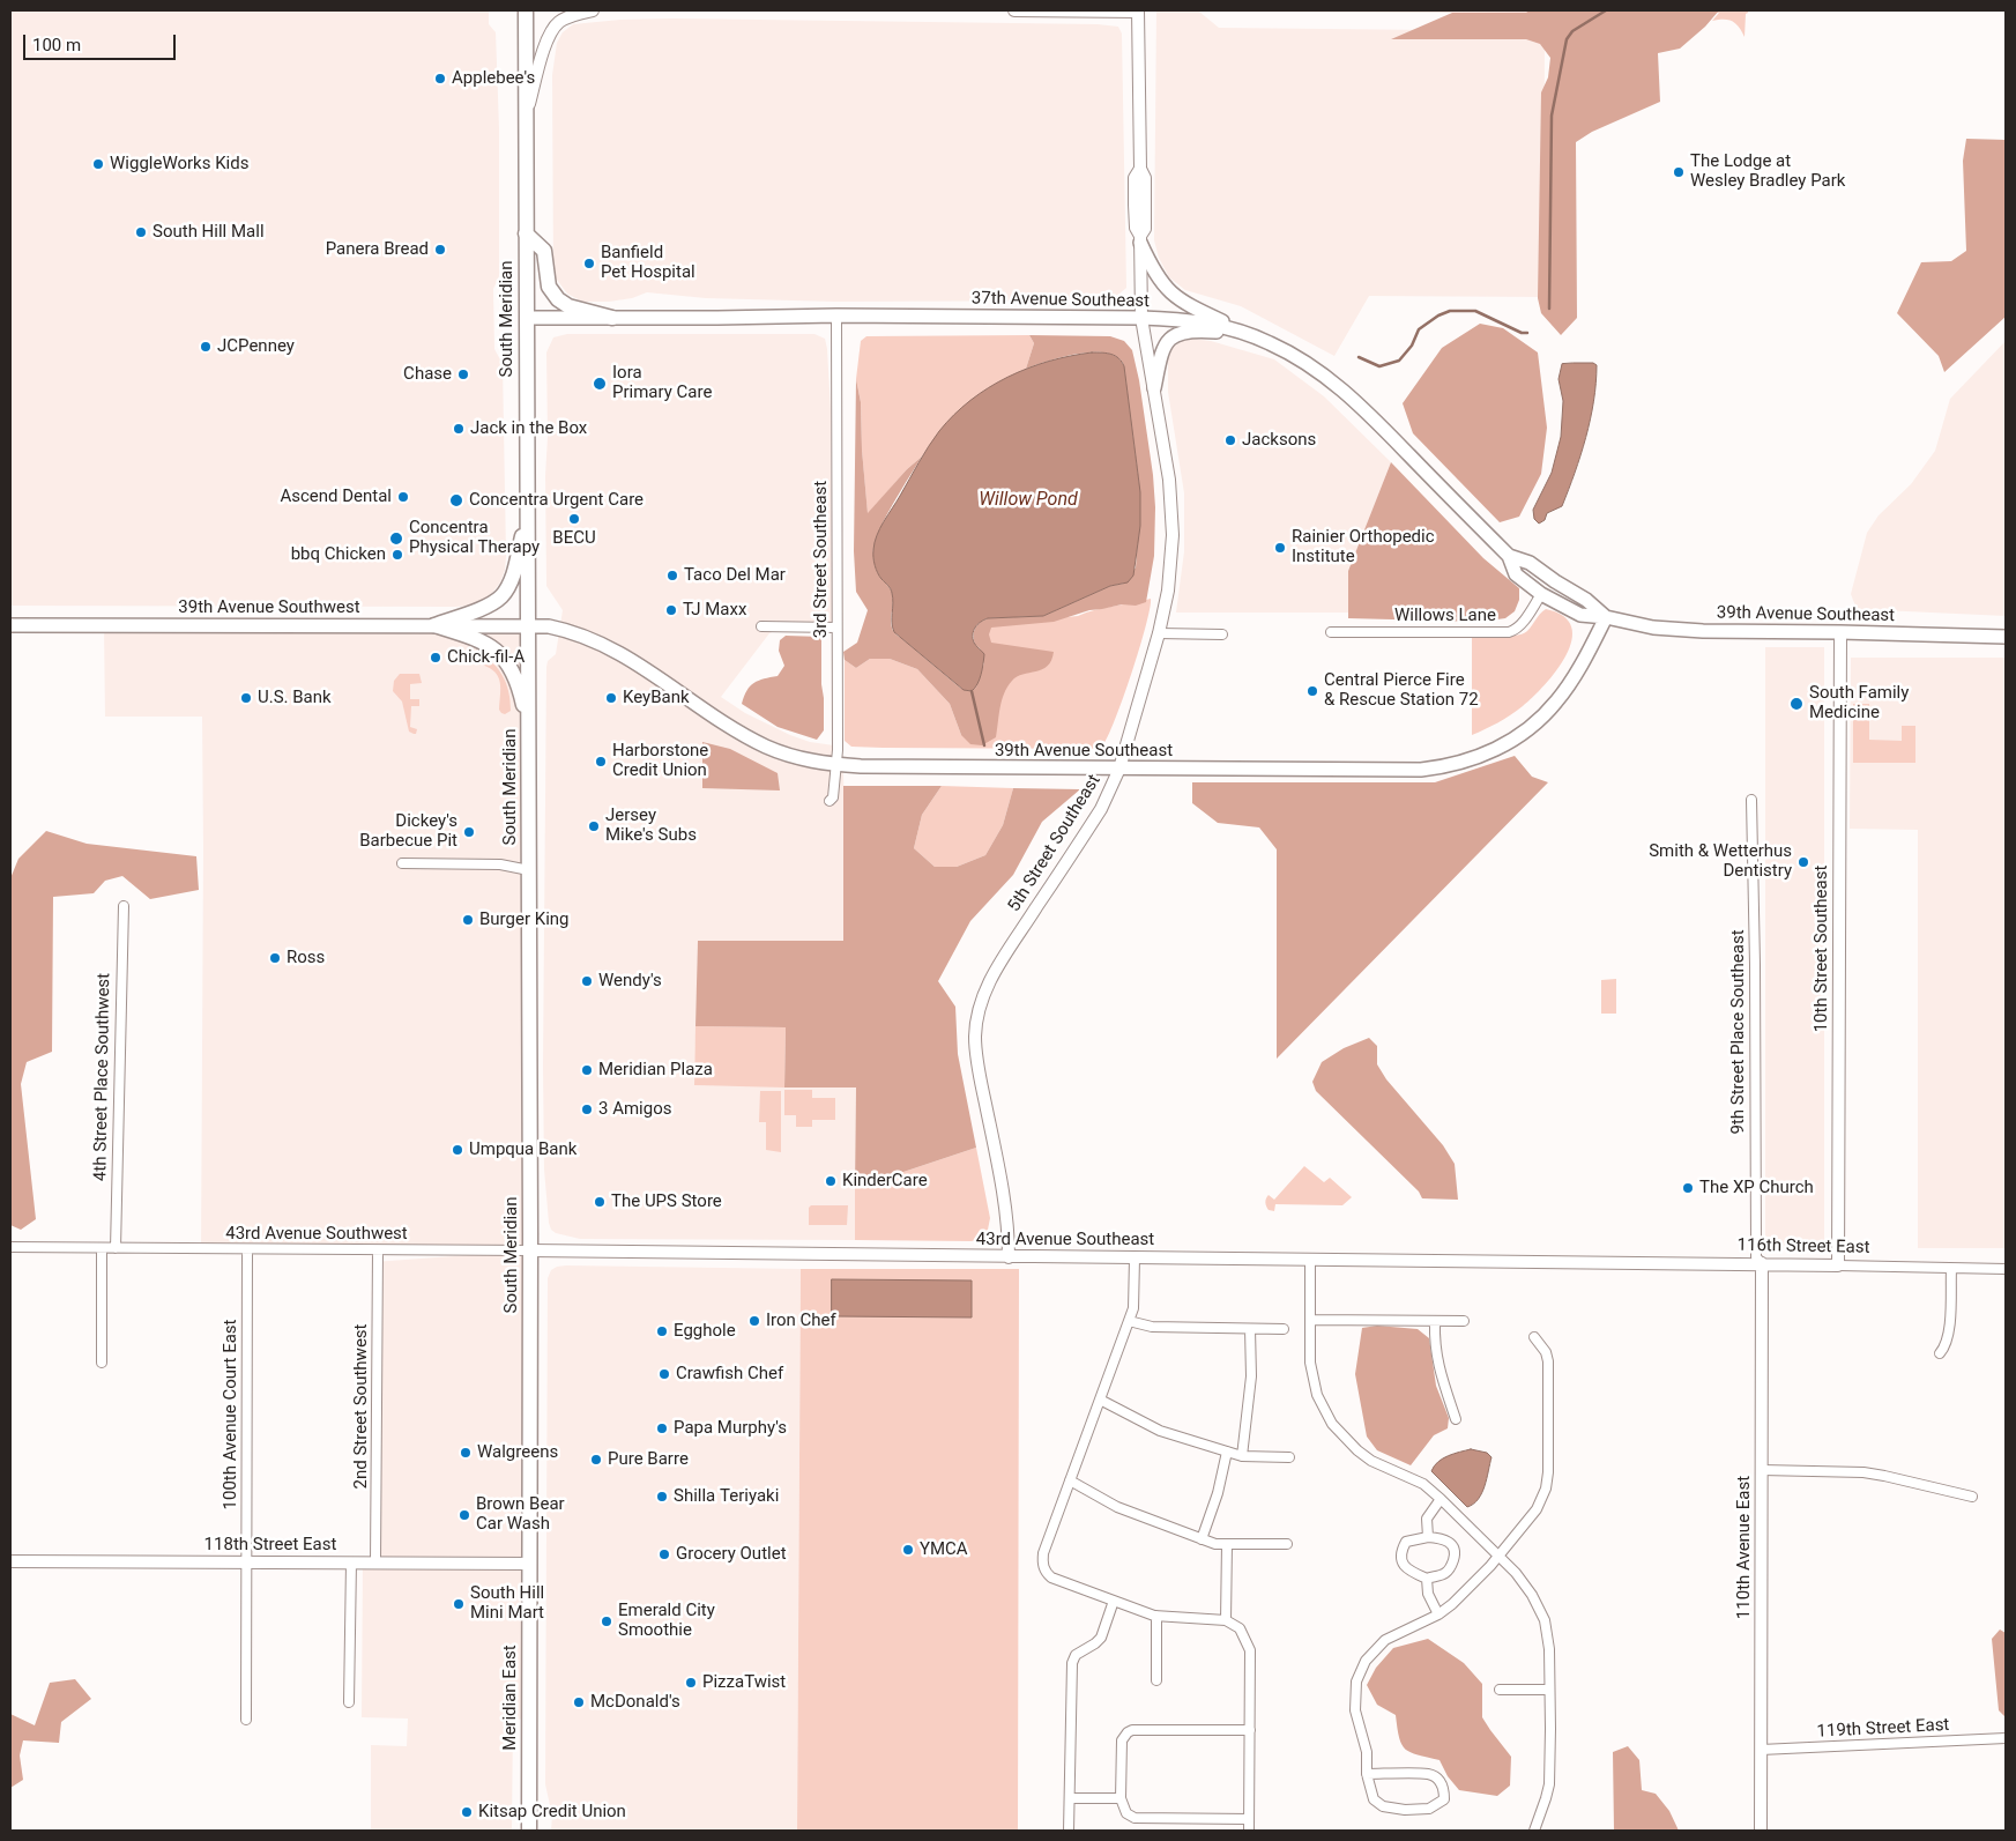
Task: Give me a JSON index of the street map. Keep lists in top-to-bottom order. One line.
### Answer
{"streets":{"main road":["37th Avenue Southeast","South Meridian","39th Avenue Southwest","39th Avenue Southeast","Meridian East"],"street":["3rd Street Southeast","Willows Lane","5th Street Southeast","10th Street Southeast","9th Street Place Southeast","4th Street Place Southwest","43rd Avenue Southwest","43rd Avenue Southeast","116th Street East","2nd Street Southwest","100th Avenue Court East","118th Street East","110th Avenue East","119th Street East"]},"crossings":[["37th Avenue Southeast","South Meridian"],["37th Avenue Southeast","3rd Street Southeast"],["37th Avenue Southeast","39th Avenue Southeast"],["37th Avenue Southeast","Willows Lane"],["37th Avenue Southeast","5th Street Southeast"],["South Meridian","39th Avenue Southwest"],["South Meridian","39th Avenue Southeast"],["South Meridian","43rd Avenue Southwest"],["South Meridian","43rd Avenue Southeast"],["South Meridian","118th Street East"],["South Meridian","Meridian East"],["3rd Street Southeast","39th Avenue Southeast"],["39th Avenue Southwest","39th Avenue Southeast"],["39th Avenue Southeast","Willows Lane"],["39th Avenue Southeast","5th Street Southeast"],["39th Avenue Southeast","10th Street Southeast"],["5th Street Southeast","43rd Avenue Southeast"],["10th Street Southeast","116th Street East"],["9th Street Place Southeast","116th Street East"],["9th Street Place Southeast","110th Avenue East"],["4th Street Place Southwest","43rd Avenue Southwest"],["43rd Avenue Southwest","43rd Avenue Southeast"],["43rd Avenue Southwest","2nd Street Southwest"],["43rd Avenue Southwest","100th Avenue Court East"],["43rd Avenue Southeast","116th Street East"],["116th Street East","110th Avenue East"],["2nd Street Southwest","118th Street East"],["100th Avenue Court East","118th Street East"],["118th Street East","Meridian East"],["110th Avenue East","119th Street East"]],"water":["Willow Pond"],"places":["Applebee's","WiggleWorks Kids","The Lodge at Wesley Bradley Park","South Hill Mall","Panera Bread","Banfield Pet Hospital","JCPenney","Chase","Iora Primary Care","Jack in the Box","Jacksons","Ascend Dental","Concentra Urgent Care","BECU","Concentra Physical Therapy","Rainier Orthopedic Institute","bbq Chicken","Taco Del Mar","TJ Maxx","Chick-fil-A","Central Pierce Fire & Rescue Station 72","U.S. Bank","KeyBank","South Family Medicine","Harborstone Credit Union","Jersey Mike's Subs","Dickey's Barbecue Pit","Smith & Wetterhus Dentistry","Burger King","Ross","Wendy's","Meridian Plaza","3 Amigos","Umpqua Bank","KinderCare","The XP Church","The UPS Store","Iron Chef","Egghole","Crawfish Chef","Papa Murphy's","Walgreens","Pure Barre","Shilla Teriyaki","Brown Bear Car Wash","YMCA","Grocery Outlet","South Hill Mini Mart","Emerald City Smoothie","PizzaTwist","McDonald's","Kitsap Credit Union"],"scale_bar":"100 m"}
